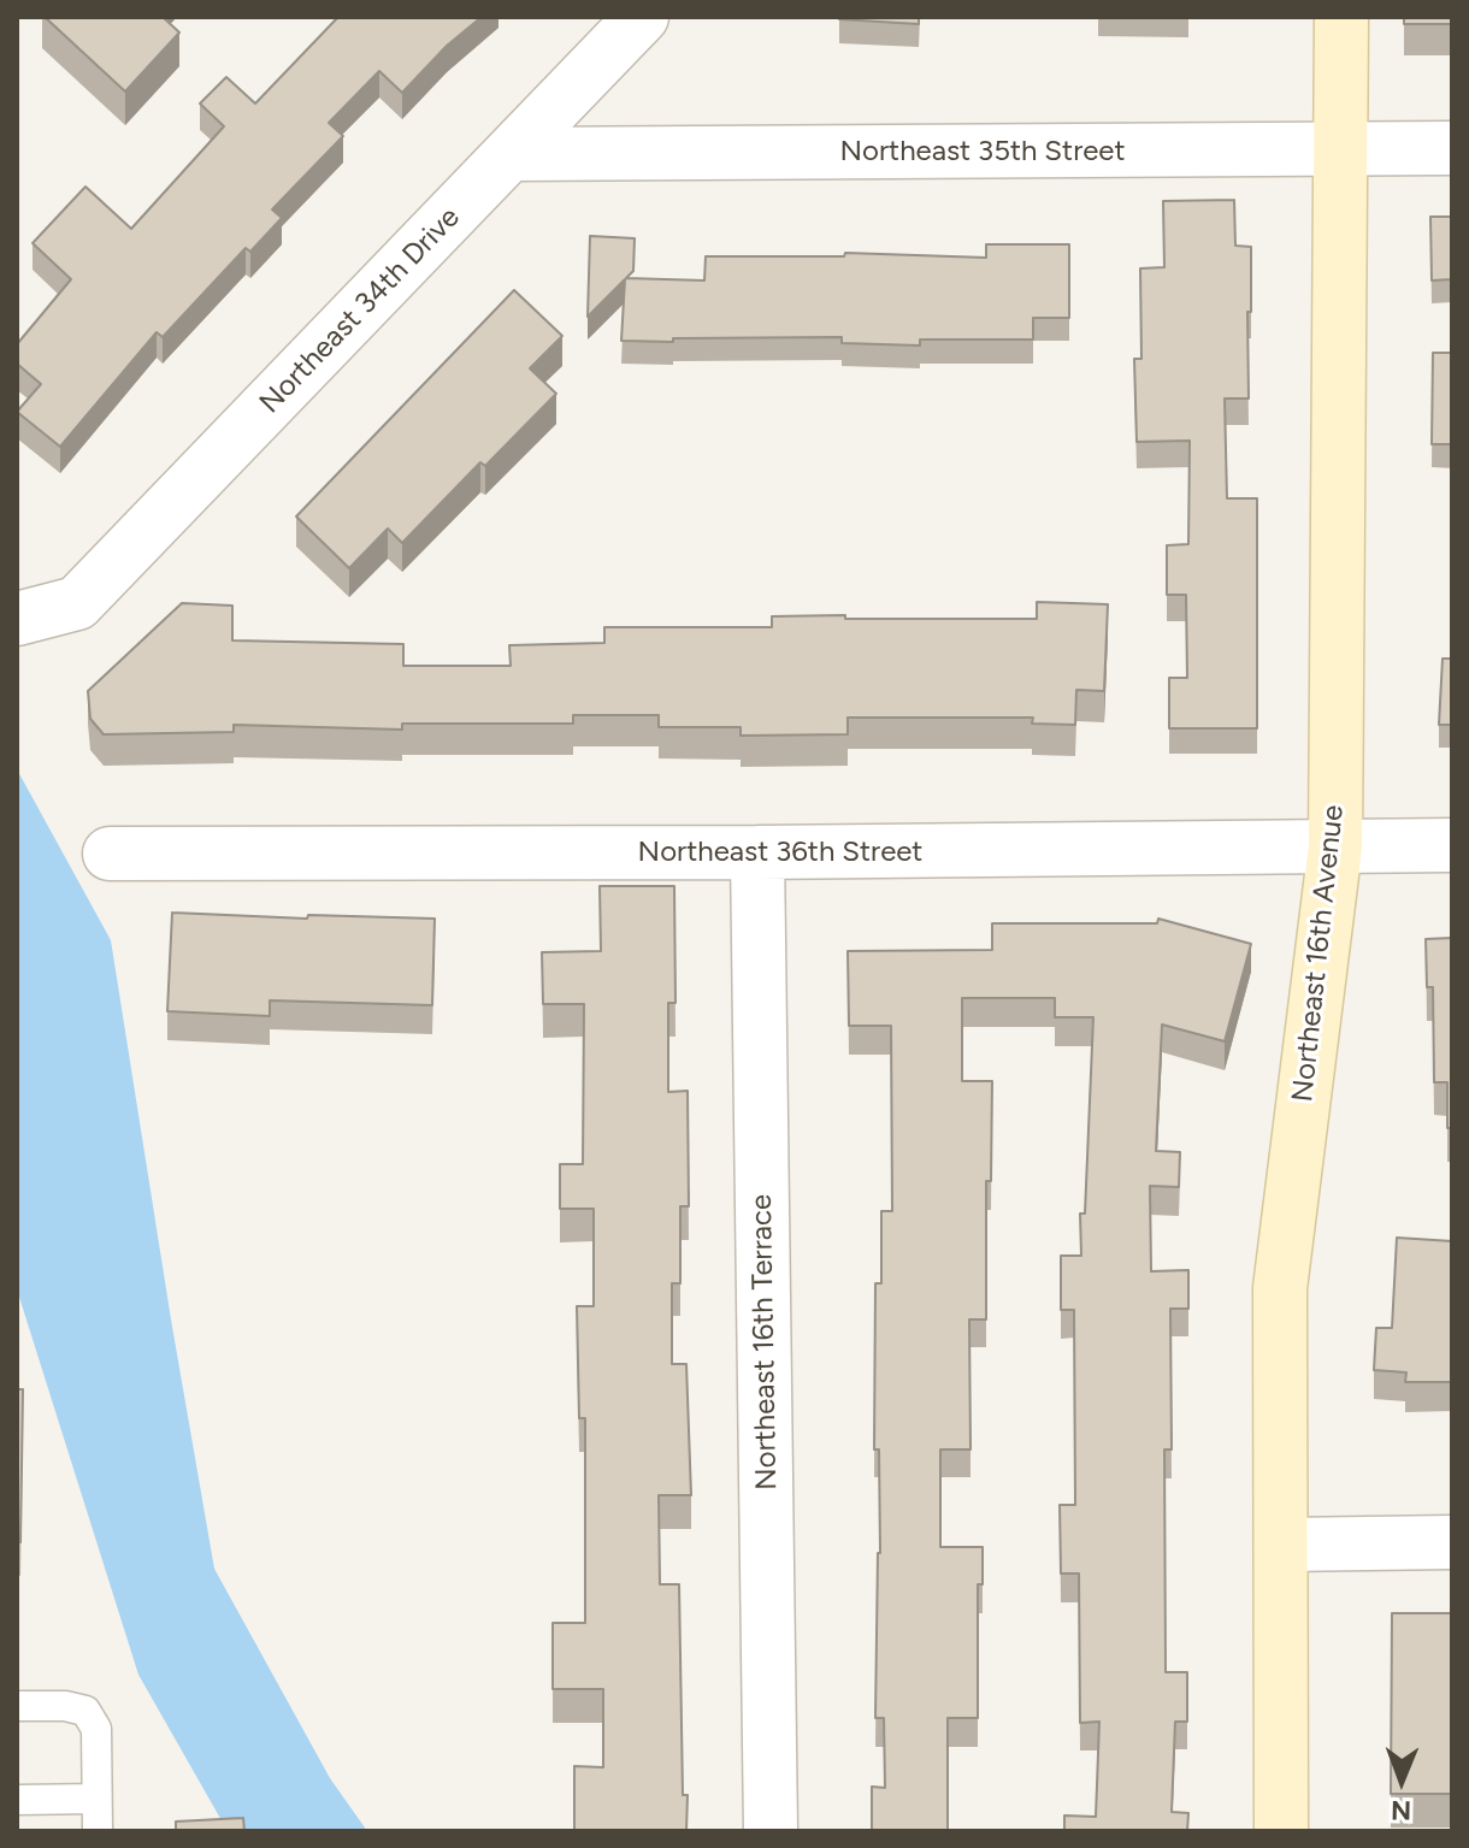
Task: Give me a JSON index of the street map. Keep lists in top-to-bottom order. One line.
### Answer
{"streets":{"street":["Northeast 35th Street","Northeast 34th Drive","Northeast 36th Street","Northeast 16th Avenue","Northeast 16th Terrace"]},"crossings":[["Northeast 35th Street","Northeast 34th Drive"],["Northeast 35th Street","Northeast 16th Avenue"],["Northeast 36th Street","Northeast 16th Avenue"],["Northeast 36th Street","Northeast 16th Terrace"]],"north":"bottom"}
